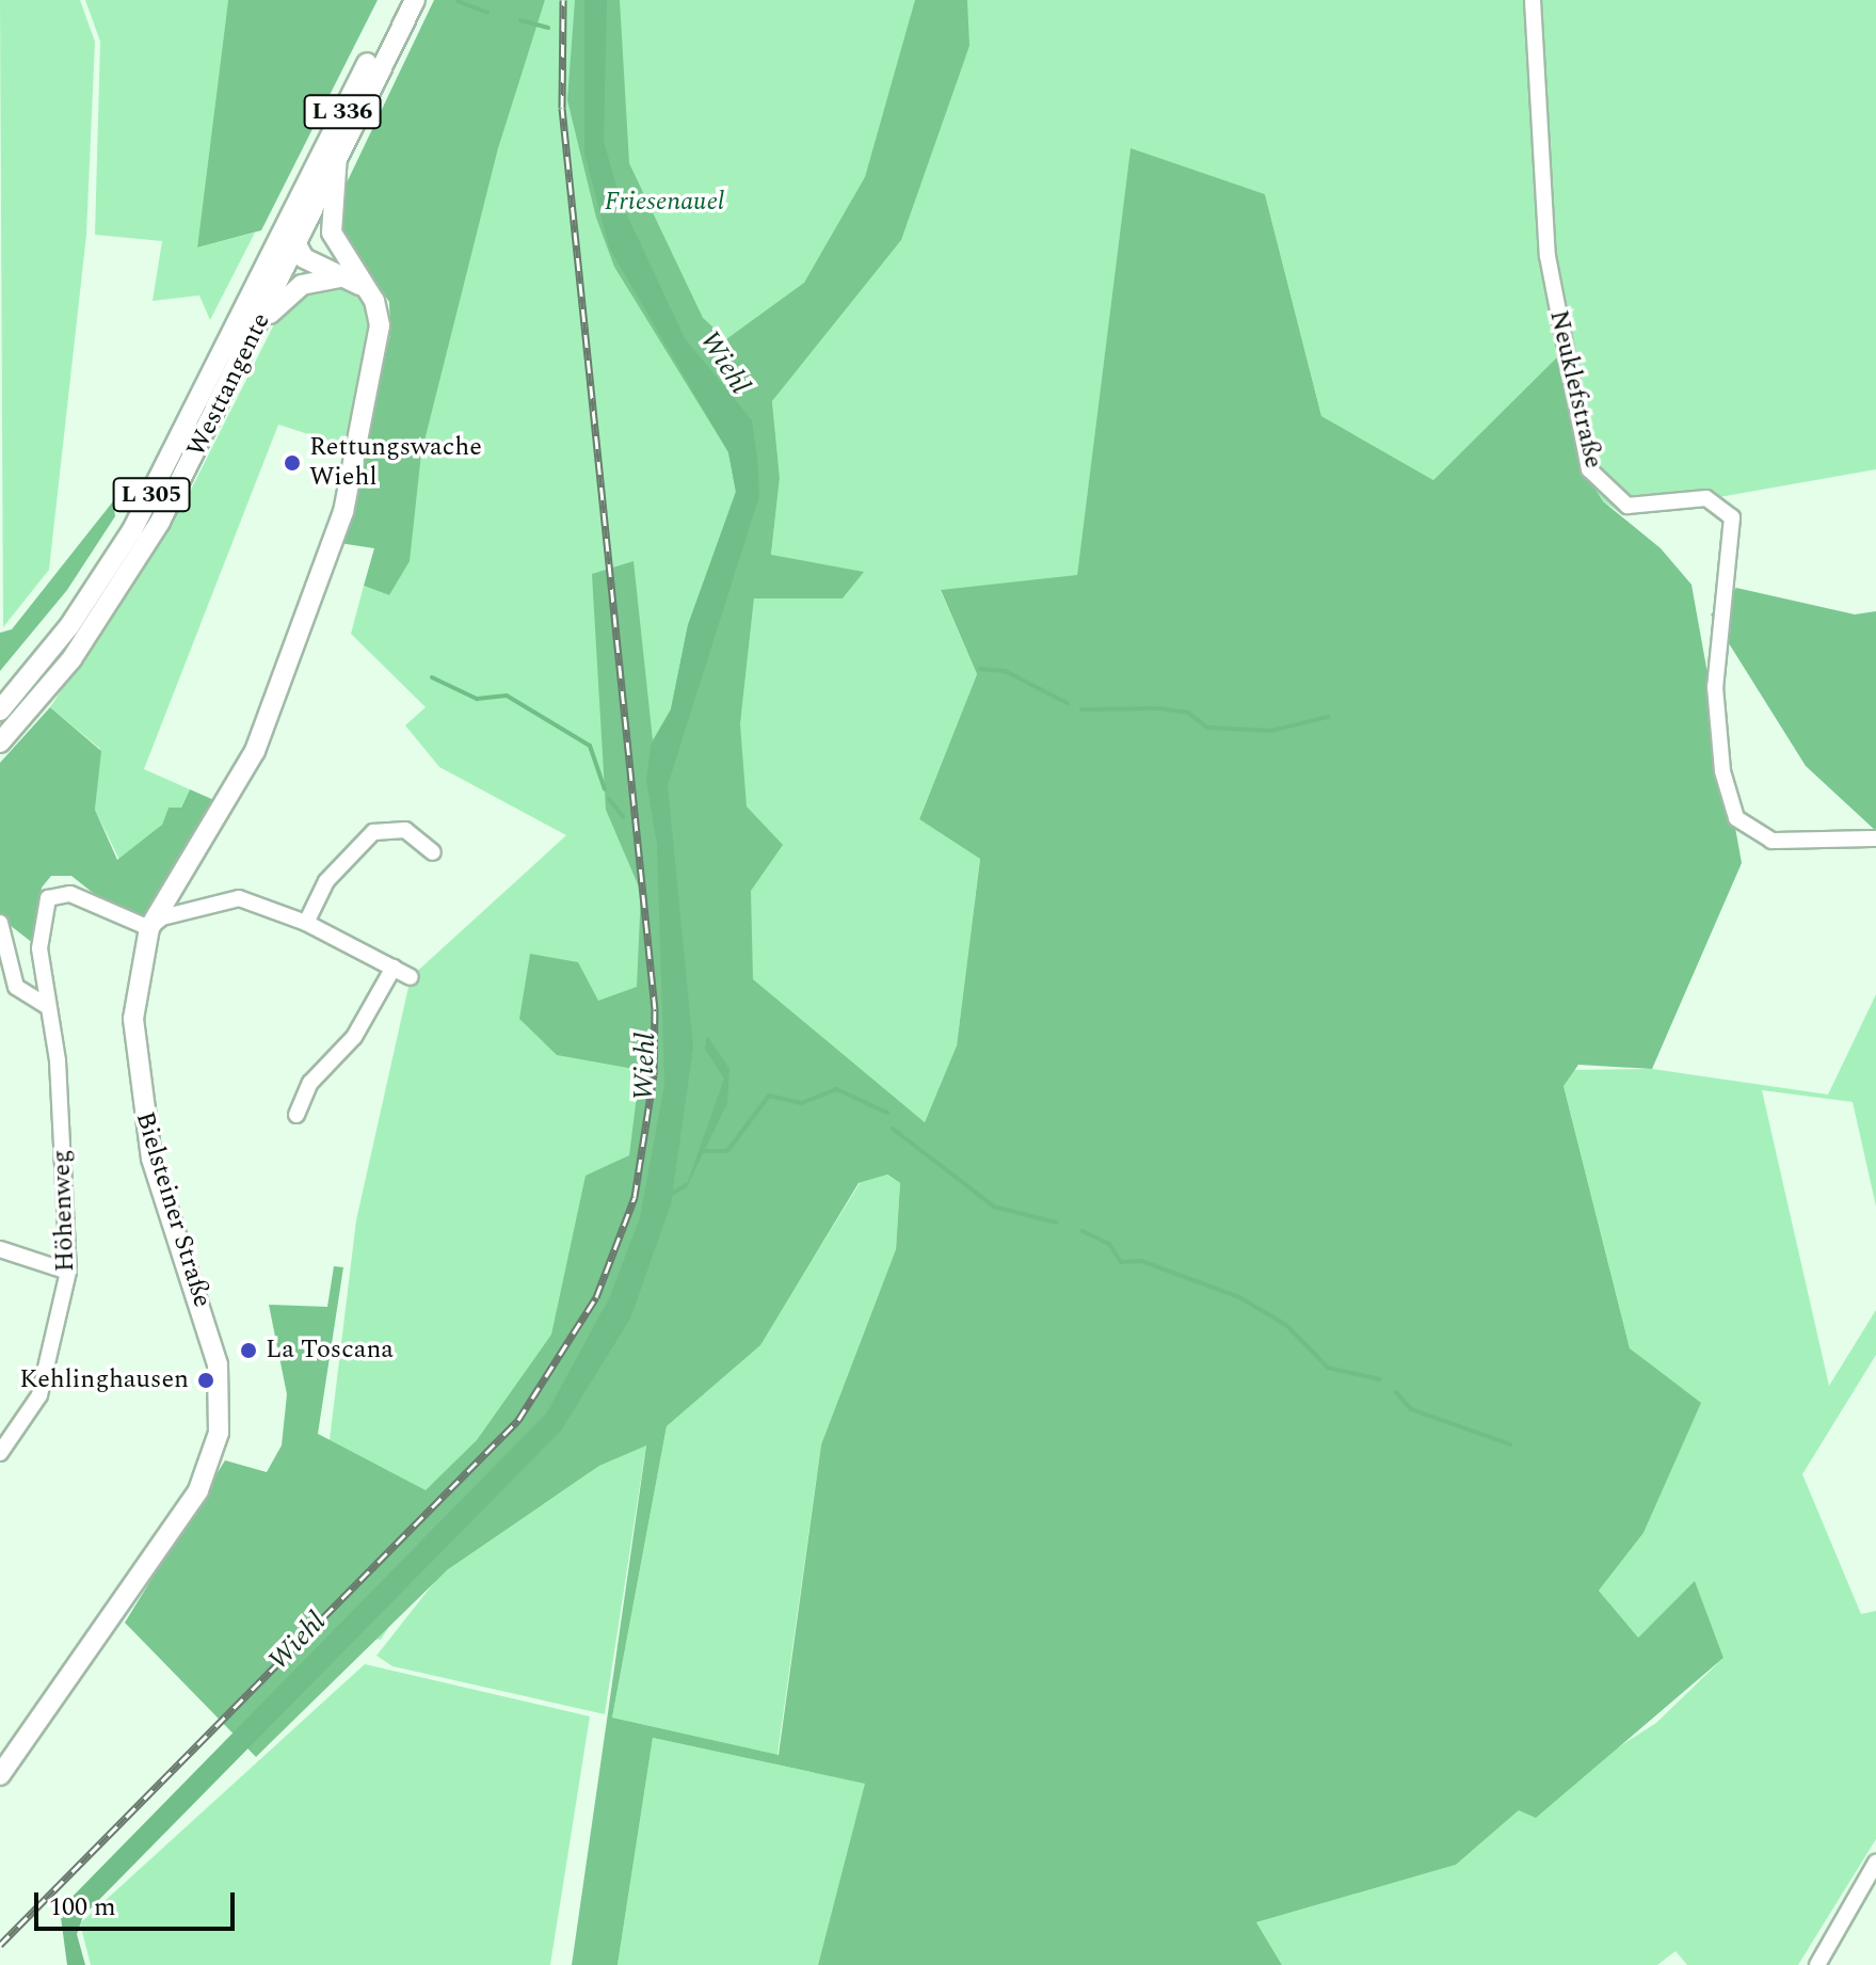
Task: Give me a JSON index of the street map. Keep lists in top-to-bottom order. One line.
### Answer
{"streets":{"main road":["L 336","Westtangente","L 305","Bielsteiner Straße"],"street":["Neuklefstraße","Höhenweg"]},"crossings":[["L 336","Westtangente"],["L 336","L 305"],["L 336","Bielsteiner Straße"],["Westtangente","L 305"],["L 305","Bielsteiner Straße"],["Bielsteiner Straße","Höhenweg"]],"water":["Wiehl"],"parks":["Friesenauel"],"places":["Rettungswache Wiehl","La Toscana","Kehlinghausen"],"scale_bar":"100 m"}
